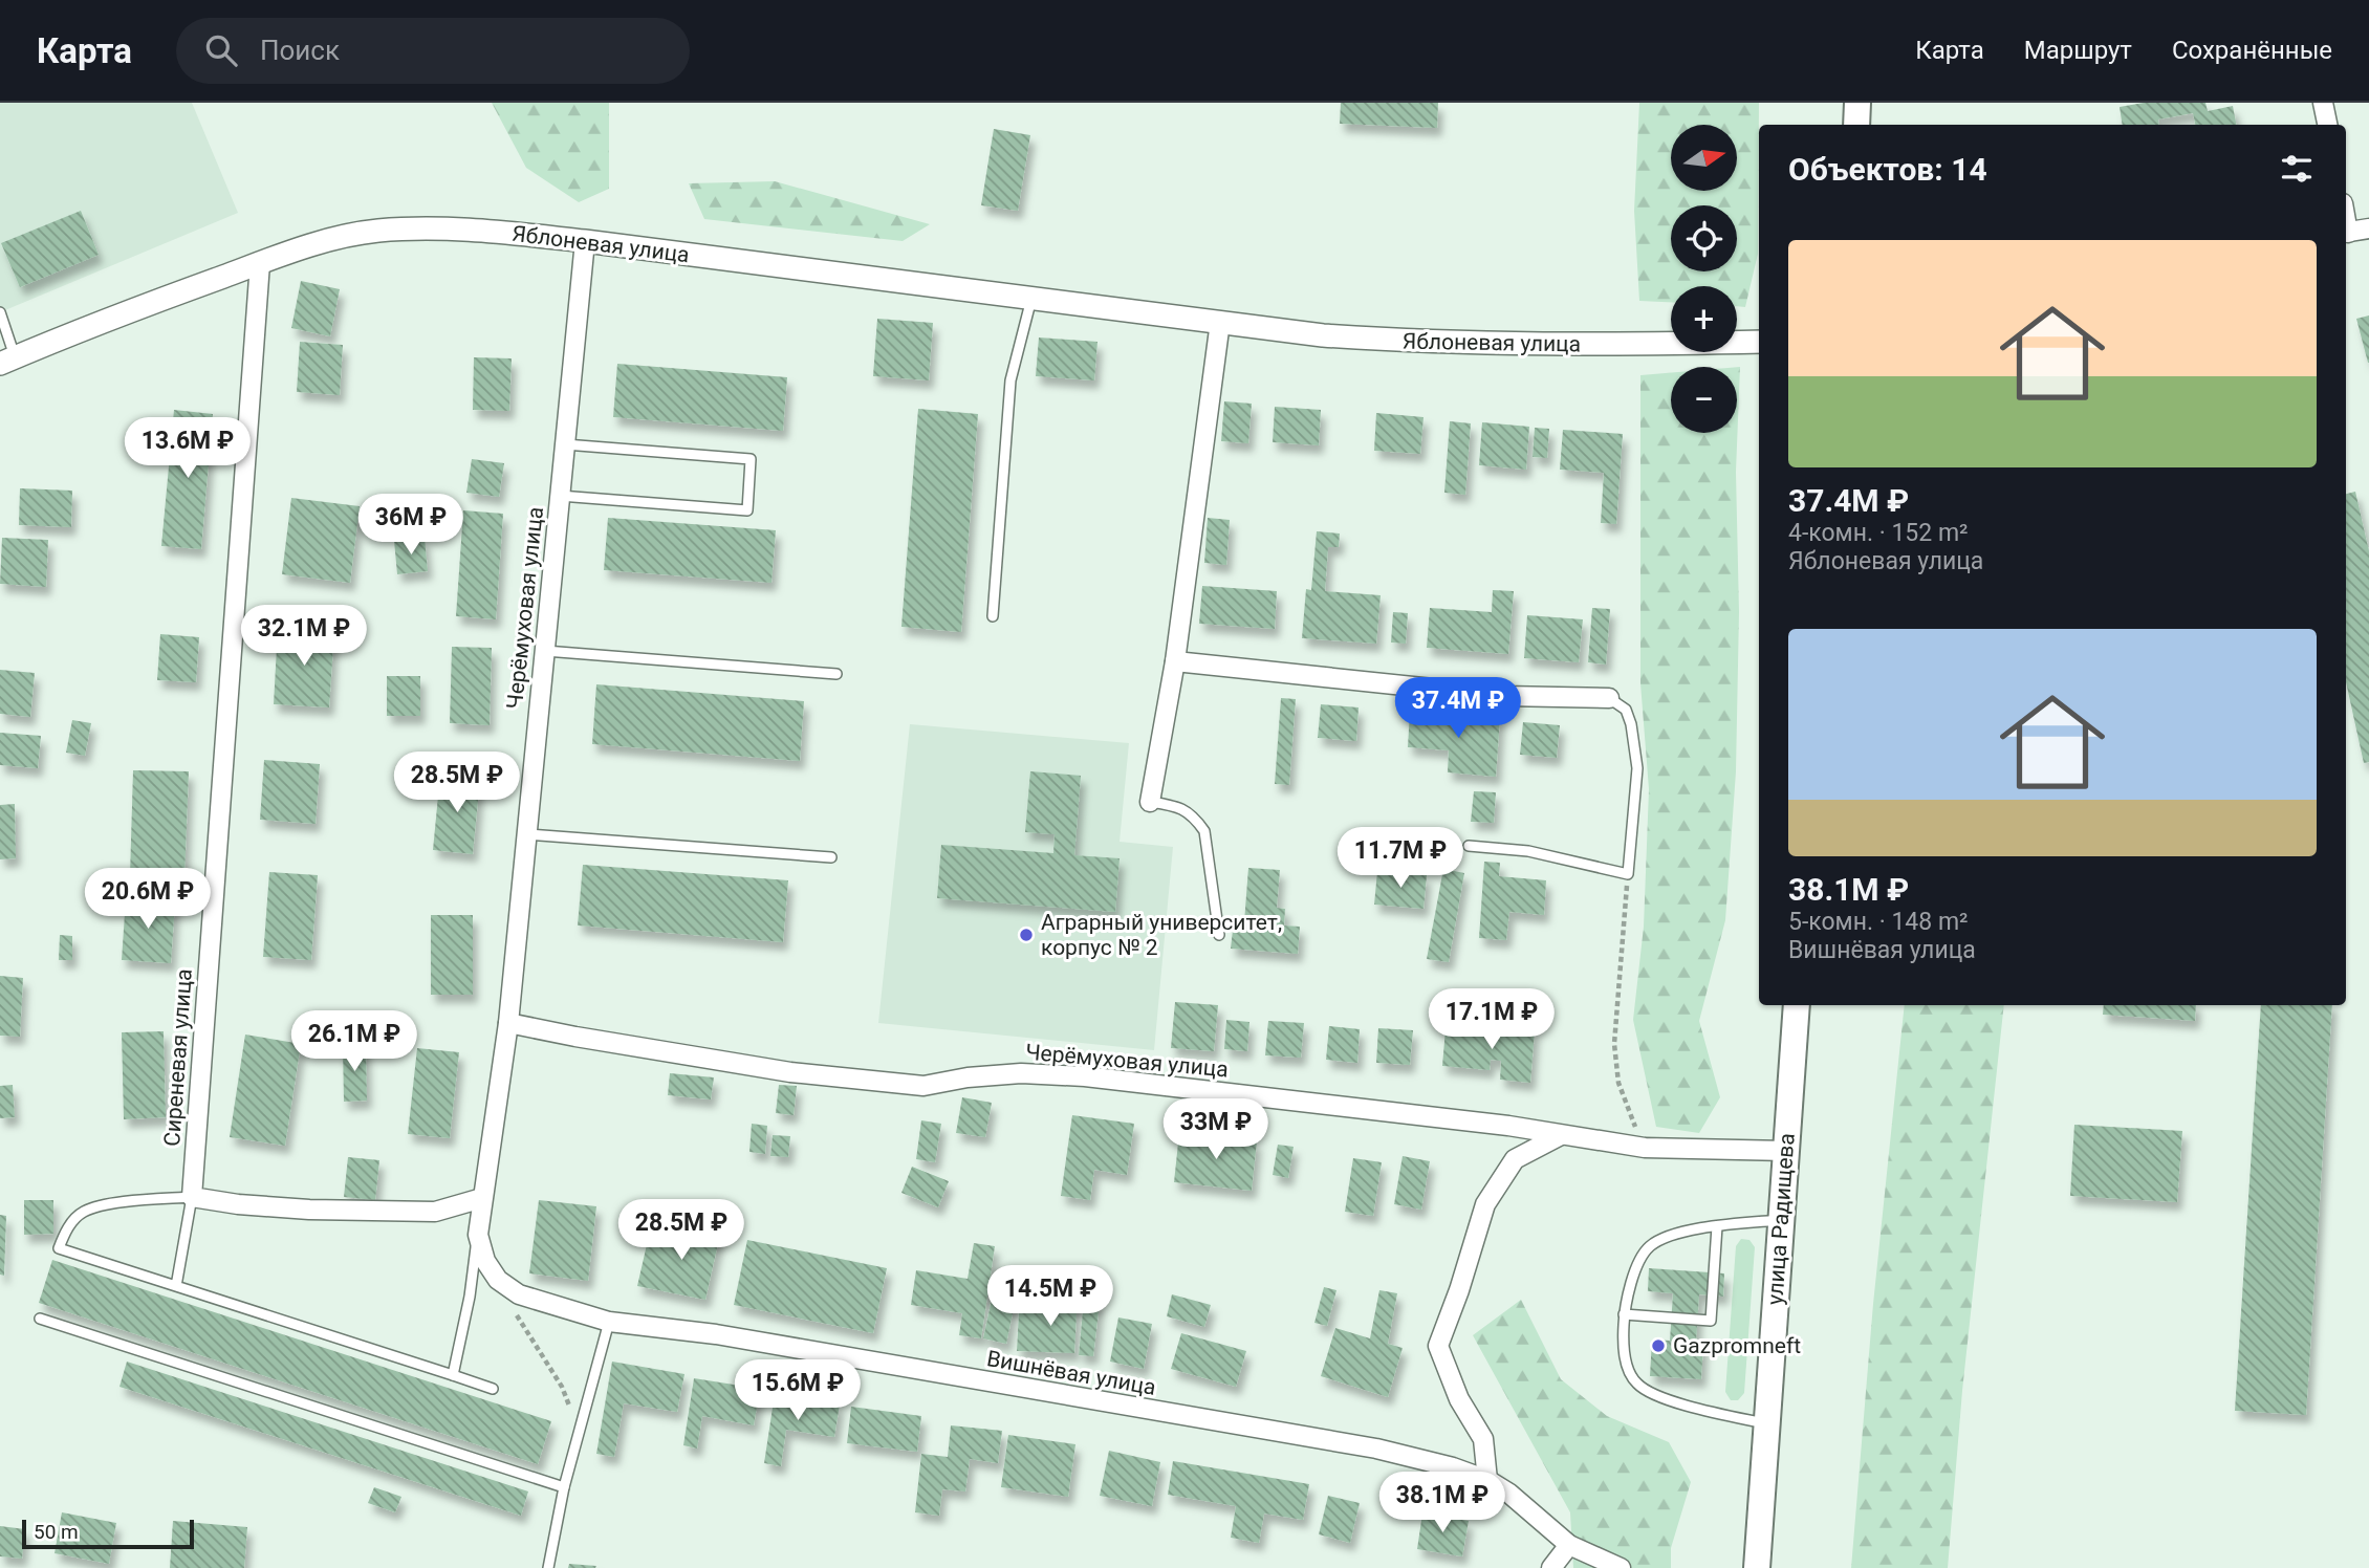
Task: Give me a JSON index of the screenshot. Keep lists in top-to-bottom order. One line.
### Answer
{"streets":{"main road":["улица Радищева"],"street":["Яблоневая улица","Черёмуховая улица","Сиреневая улица","Вишнёвая улица"]},"crossings":[["Яблоневая улица","Черёмуховая улица"],["Яблоневая улица","Сиреневая улица"],["Черёмуховая улица","улица Радищева"]],"places":["Аграрный университет, корпус № 2","Gazpromneft"],"scale_bar":"50 m","north":"right","page":{"header":"Карта","search":"Поиск","nav":["Карта","Маршрут","Сохранённые"],"map_buttons":["+","−"],"heading":"Объектов: 14","list":[{"name":"37.4M ₽","note":"4-комн. · 152 m² · Яблоневая улица"},{"name":"38.1M ₽","note":"5-комн. · 148 m² · Вишнёвая улица"}],"price":["13.6M ₽","36M ₽","32.1M ₽","37.4M ₽","28.5M ₽","11.7M ₽","20.6M ₽","17.1M ₽","26.1M ₽","33M ₽","28.5M ₽","14.5M ₽","15.6M ₽","38.1M ₽"],"scale":"50 m"}}
